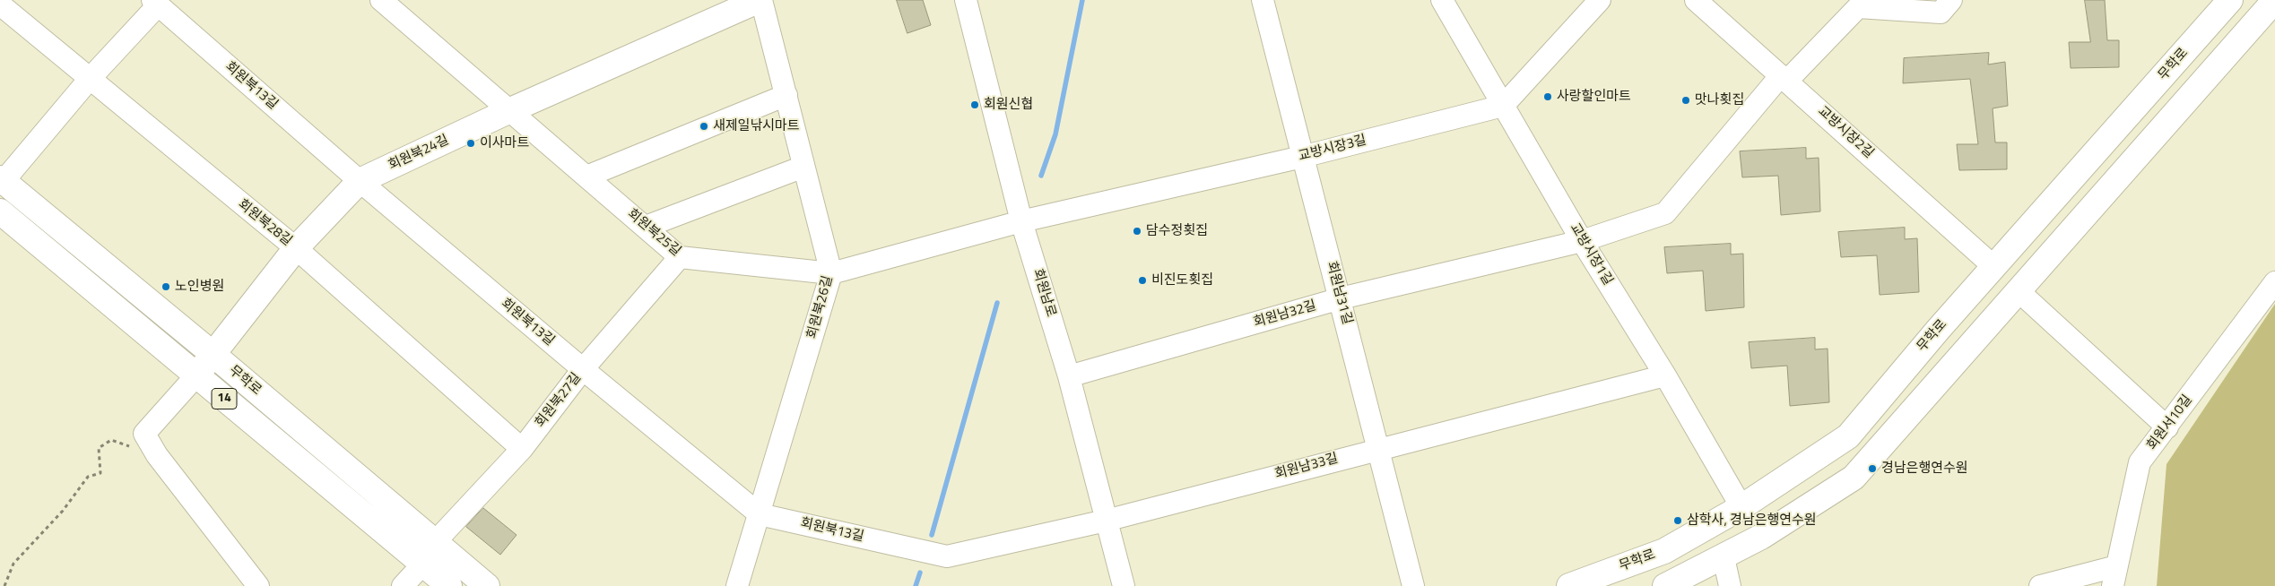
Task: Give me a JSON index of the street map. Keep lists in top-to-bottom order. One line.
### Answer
{"streets":{"main road":["무학로","회원북24길","14"],"street":["회원북13길","교방시장2길","교방시장3길","회원북28길","회원북25길","교방시장1길","회원남로","회원남31길","회원북26길","회원남32길","회원북27길","회원서10길","회원남33길"]},"crossings":[["무학로","교방시장2길"],["무학로","회원북24길"],["무학로","교방시장1길"],["무학로","회원북27길"],["회원북13길","회원북24길"],["회원북13길","회원북26길"],["회원북13길","회원북27길"],["회원북13길","회원남33길"],["교방시장2길","회원남32길"],["교방시장3길","회원북25길"],["교방시장3길","교방시장1길"],["교방시장3길","회원남로"],["교방시장3길","회원남31길"],["회원북24길","회원북28길"],["회원북24길","회원북25길"],["회원북24길","회원북26길"],["회원북28길","회원북27길"],["회원북25길","회원남로"],["회원북25길","회원북26길"],["회원북25길","회원북27길"],["교방시장1길","회원남32길"],["교방시장1길","회원남33길"],["회원남로","회원남32길"],["회원남로","회원남33길"],["회원남31길","회원남32길"],["회원남31길","회원남33길"]],"places":["사랑할인마트","맛나횟집","회원신협","새제일낚시마트","이사마트","담수정횟집","비진도횟집","노인병원","경남은행연수원","삼학사, 경남은행연수원"]}
